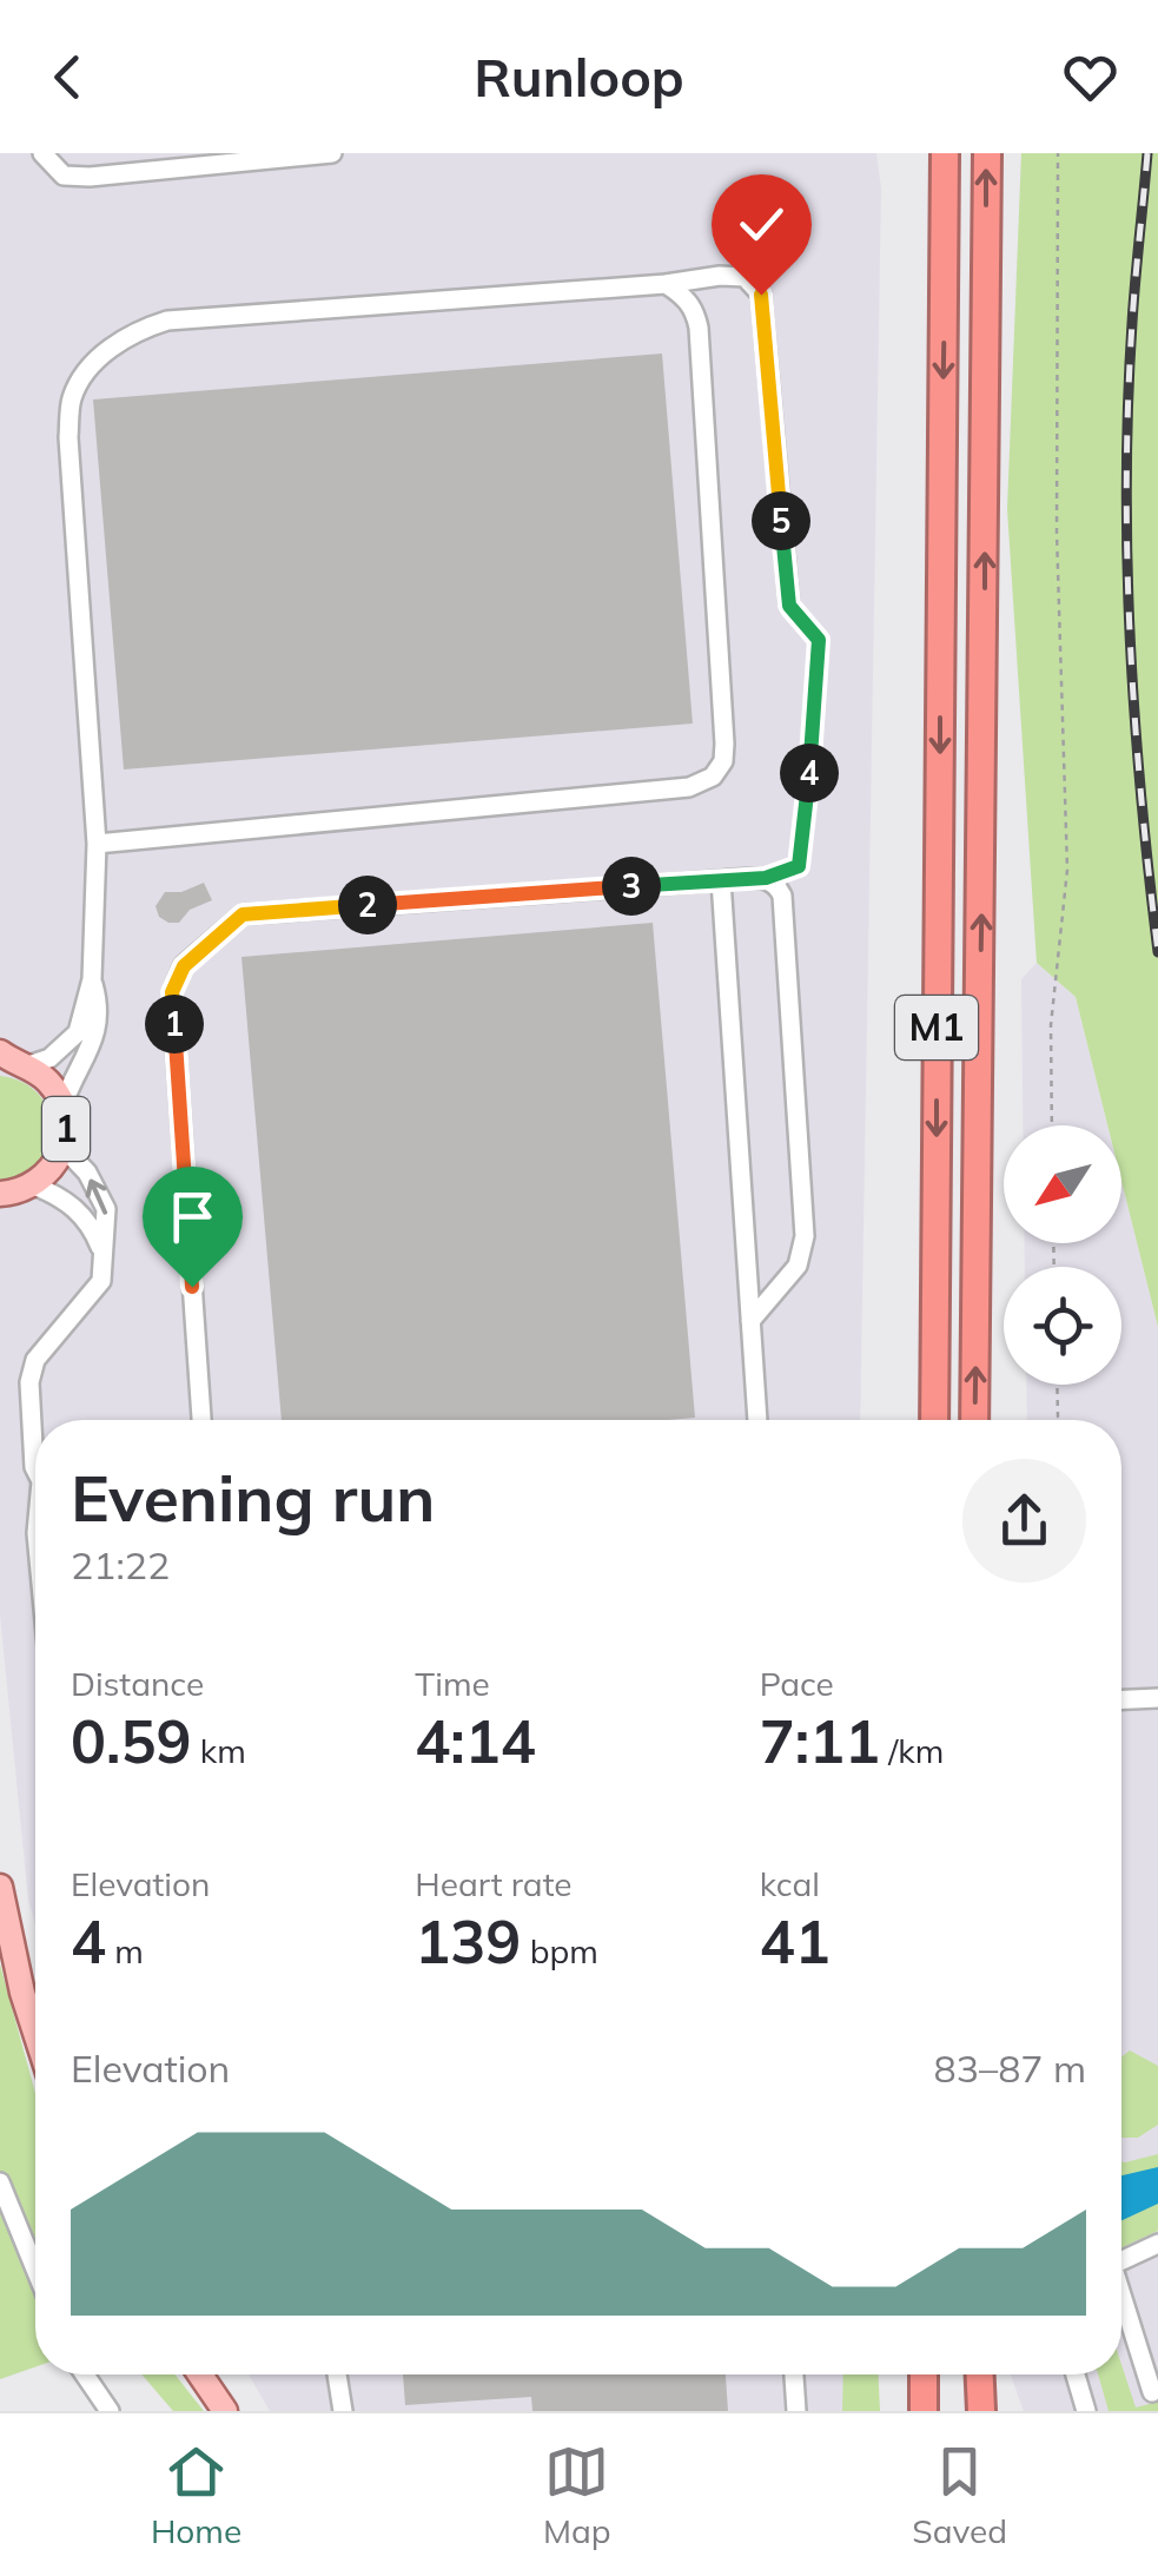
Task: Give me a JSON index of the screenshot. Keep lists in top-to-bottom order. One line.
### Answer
{"streets":{"highway":["M1"],"main road":["1"]},"north":"bottom left","page":{"header":"Runloop","pins":["5","4","3","2","1"],"heading":["Evening run","21:22"],"stats":[["Distance","0.59 km"],["Time","4:14"],["Pace","7:11 /km"],["Elevation","4 m"],["Heart rate","139 bpm"],["kcal","41"]],"chart":["Elevation","83–87 m"],"tabs":["Home","Map","Saved"]}}
